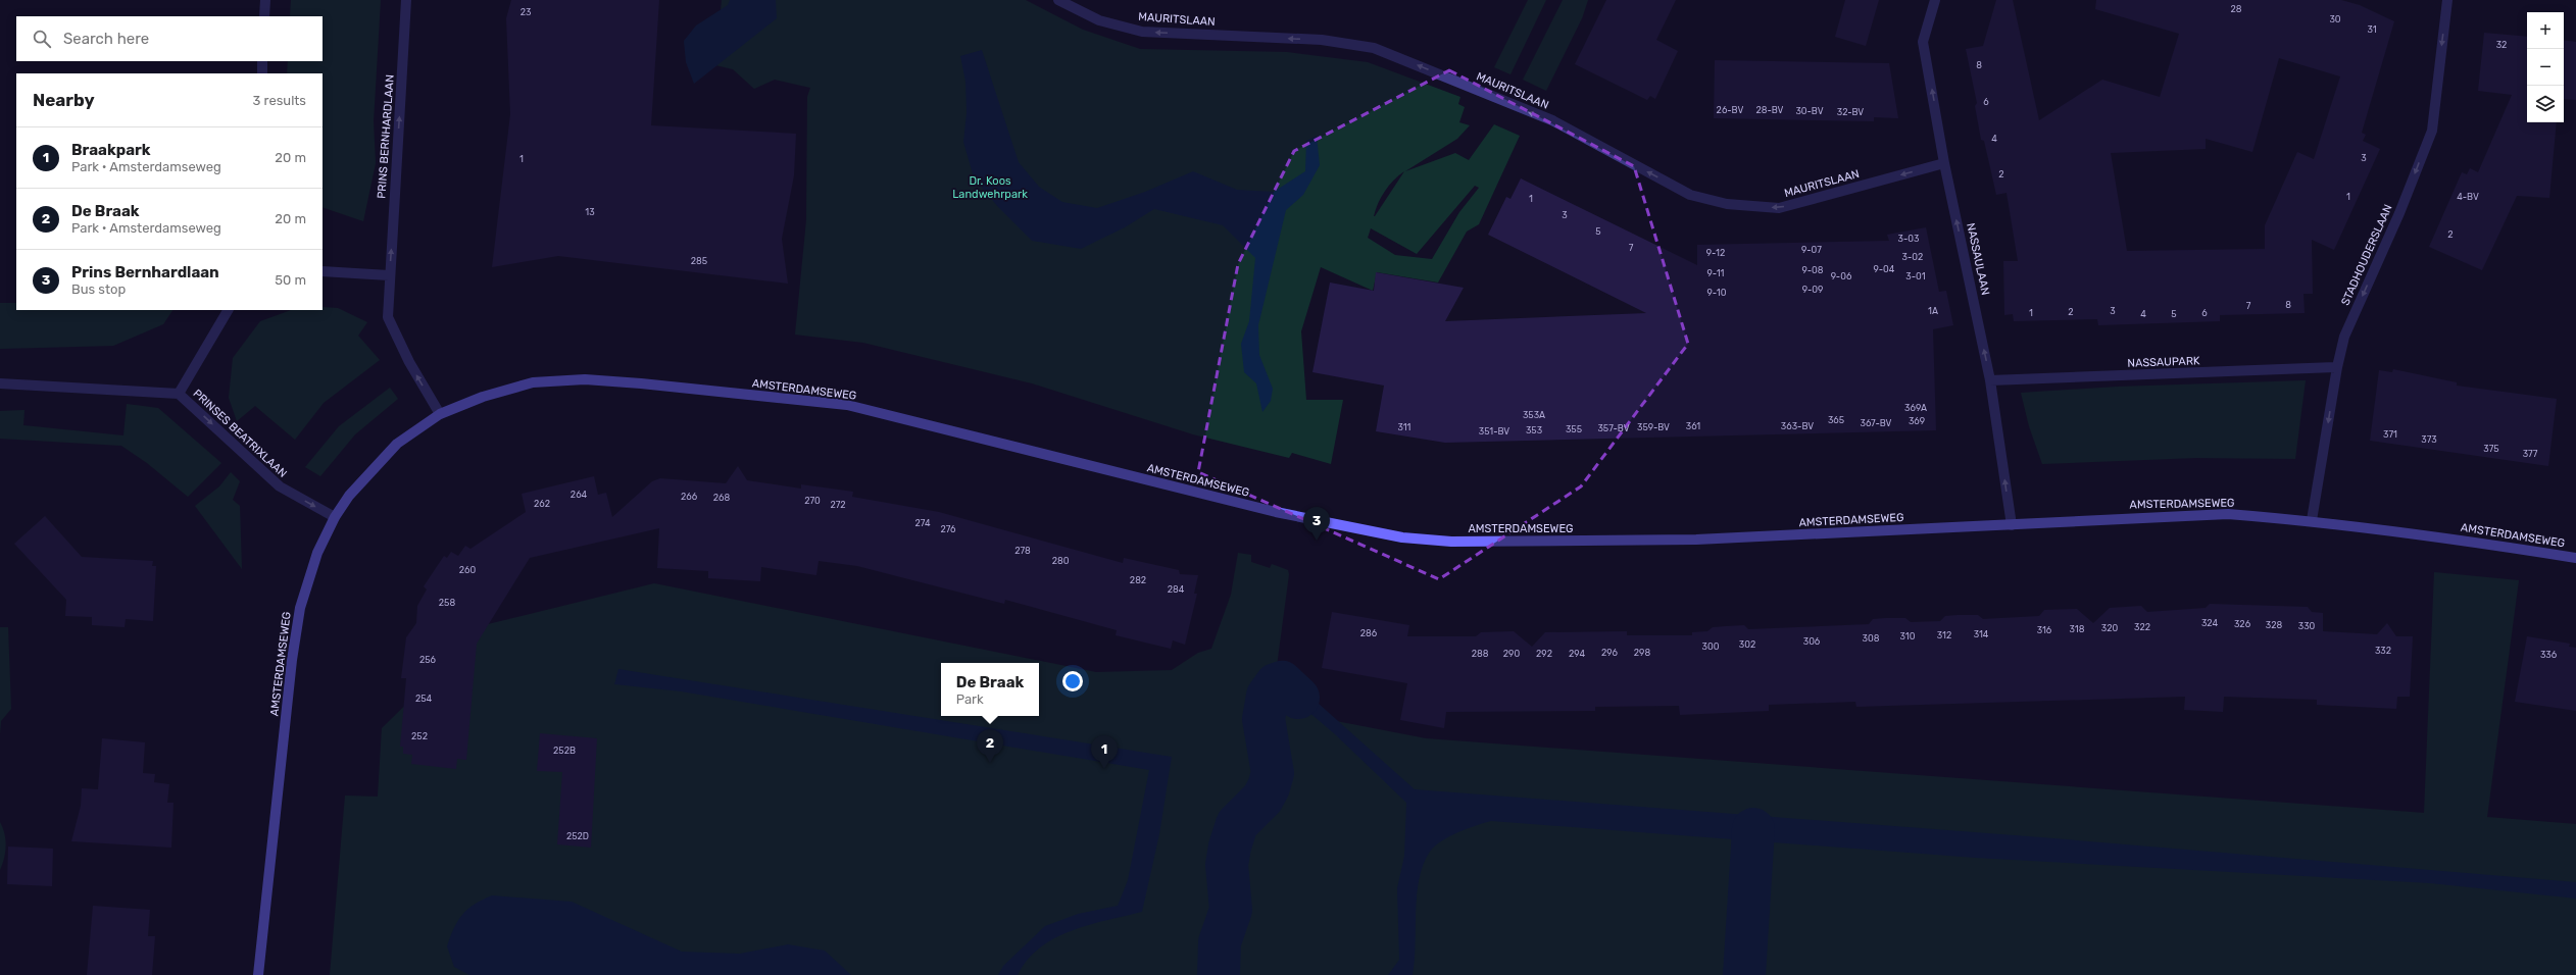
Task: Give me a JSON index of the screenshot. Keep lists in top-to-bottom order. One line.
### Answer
{"streets":{"main road":["AMSTERDAMSEWEG"],"street":["MAURITSLAAN","PRINS BERNHARDLAAN","STADHOUDERSLAAN","NASSAULAAN","NASSAUPARK","PRINSES BEATRIXLAAN"]},"crossings":[["MAURITSLAAN","NASSAULAAN"],["PRINS BERNHARDLAAN","AMSTERDAMSEWEG"],["STADHOUDERSLAAN","NASSAUPARK"],["STADHOUDERSLAAN","AMSTERDAMSEWEG"],["NASSAULAAN","NASSAUPARK"],["NASSAULAAN","AMSTERDAMSEWEG"],["AMSTERDAMSEWEG","PRINSES BEATRIXLAAN"]],"one_way":["MAURITSLAAN","PRINS BERNHARDLAAN","STADHOUDERSLAAN","NASSAULAAN","PRINSES BEATRIXLAAN"],"parks":["Dr. Koos Landwehrpark"],"house_numbers":["28","23","30","31","32","8","6","26-BV","28-BV","30-BV","32-BV","4","3","1","2","1","4-BV","1","13","3","5","2","3-03","7","9-07","9-12","3-02","285","9-04","9-08","9-11","9-06","3-01","9-09","9-10","8","7","1A","3","2","1","6","4","5","369A","353A","365","369","367-BV","361","363-BV","311","359-BV","357-BV","355","353","351-BV","371","373","375","377","264","266","268","270","262","272","274","276","278","280","260","282","284","258","324","326","328","330","322","320","318","316","286","314","312","310","308","306","302","300","332","296","298","288","290","292","294","336","256","254","252","252B","252D"],"page":{"map_buttons":["+","−"],"search":"Search here","heading":["Nearby","3 results"],"list":[{"mark":"1","name":"Braakpark","note":"Park · Amsterdamseweg","value":"20 m"},{"mark":"2","name":"De Braak","note":"Park · Amsterdamseweg","value":"20 m"},{"mark":"3","name":"Prins Bernhardlaan","note":"Bus stop","value":"50 m"}],"pins":["3","2","1"],"popup":["De Braak","Park"]}}
